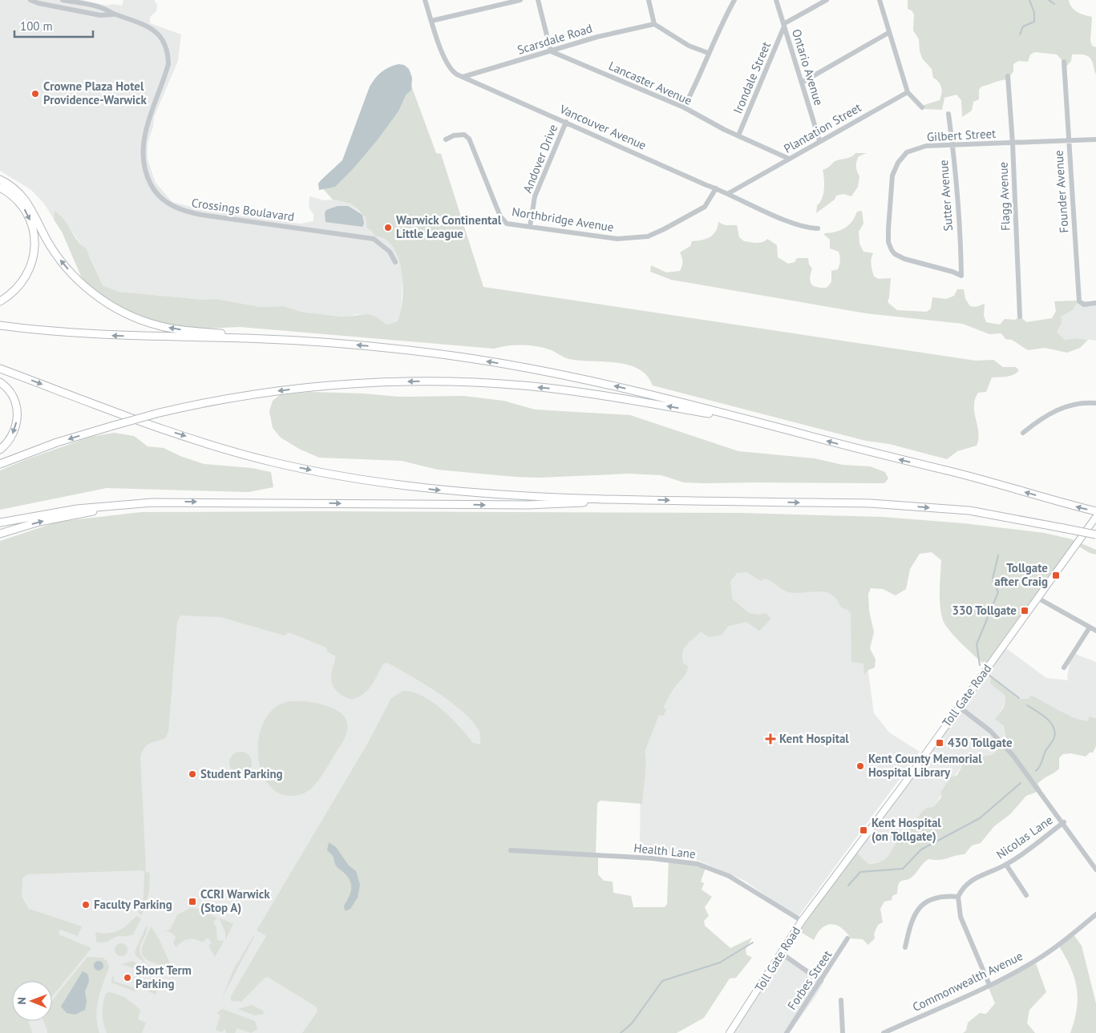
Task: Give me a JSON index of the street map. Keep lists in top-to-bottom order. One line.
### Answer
{"streets":{"main road":["Toll Gate Road"],"street":["Scarsdale Road","Ontario Avenue","Irondale Street","Lancaster Avenue","Vancouver Avenue","Plantation Street","Gilbert Street","Andover Drive","Founder Avenue","Sutter Avenue","Flagg Avenue","Crossings Boulavard","Northbridge Avenue","Nicolas Lane","Health Lane","Forbes Street","Commonwealth Avenue"]},"crossings":[["Scarsdale Road","Lancaster Avenue"],["Scarsdale Road","Vancouver Avenue"],["Ontario Avenue","Irondale Street"],["Ontario Avenue","Plantation Street"],["Irondale Street","Lancaster Avenue"],["Lancaster Avenue","Plantation Street"],["Vancouver Avenue","Plantation Street"],["Vancouver Avenue","Andover Drive"],["Vancouver Avenue","Northbridge Avenue"],["Gilbert Street","Founder Avenue"],["Gilbert Street","Sutter Avenue"],["Gilbert Street","Flagg Avenue"],["Andover Drive","Northbridge Avenue"],["Toll Gate Road","Health Lane"]],"places":{"other":["Crowne Plaza Hotel Providence-Warwick","Warwick Continental Little League","Kent County Memorial Hospital Library","Student Parking","Faculty Parking","Short Term Parking"],"transit":["Tollgate after Craig","330 Tollgate","430 Tollgate","Kent Hospital (on Tollgate)","CCRI Warwick (Stop A)"],"health":["Kent Hospital"]},"scale_bar":"100 m","north":"left"}
